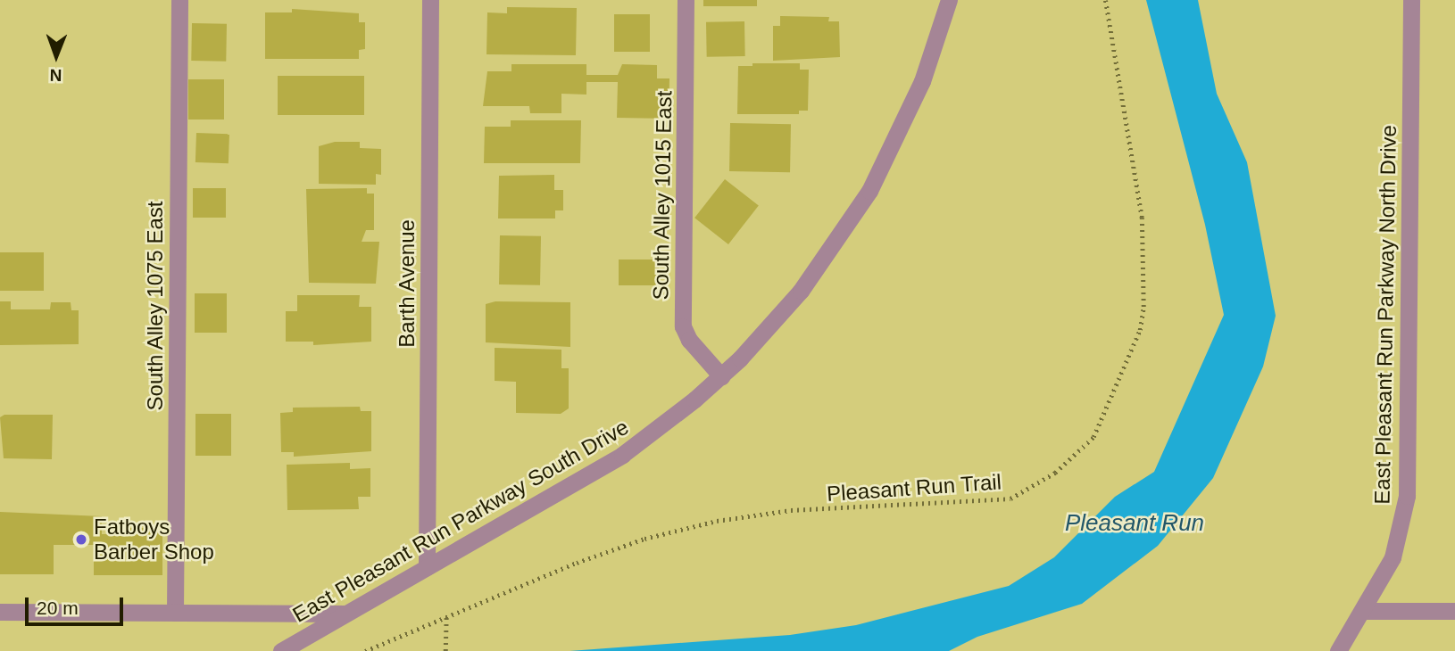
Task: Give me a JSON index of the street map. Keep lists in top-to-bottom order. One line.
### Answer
{"streets":{"street":["South Alley 1015 East","Barth Avenue","South Alley 1075 East","East Pleasant Run Parkway North Drive","East Pleasant Run Parkway South Drive"],"path":["Pleasant Run Trail"]},"crossings":[["South Alley 1015 East","East Pleasant Run Parkway South Drive"],["Barth Avenue","East Pleasant Run Parkway South Drive"]],"water":["Pleasant Run"],"places":["Fatboys Barber Shop"],"scale_bar":"20 m","north":"bottom"}
